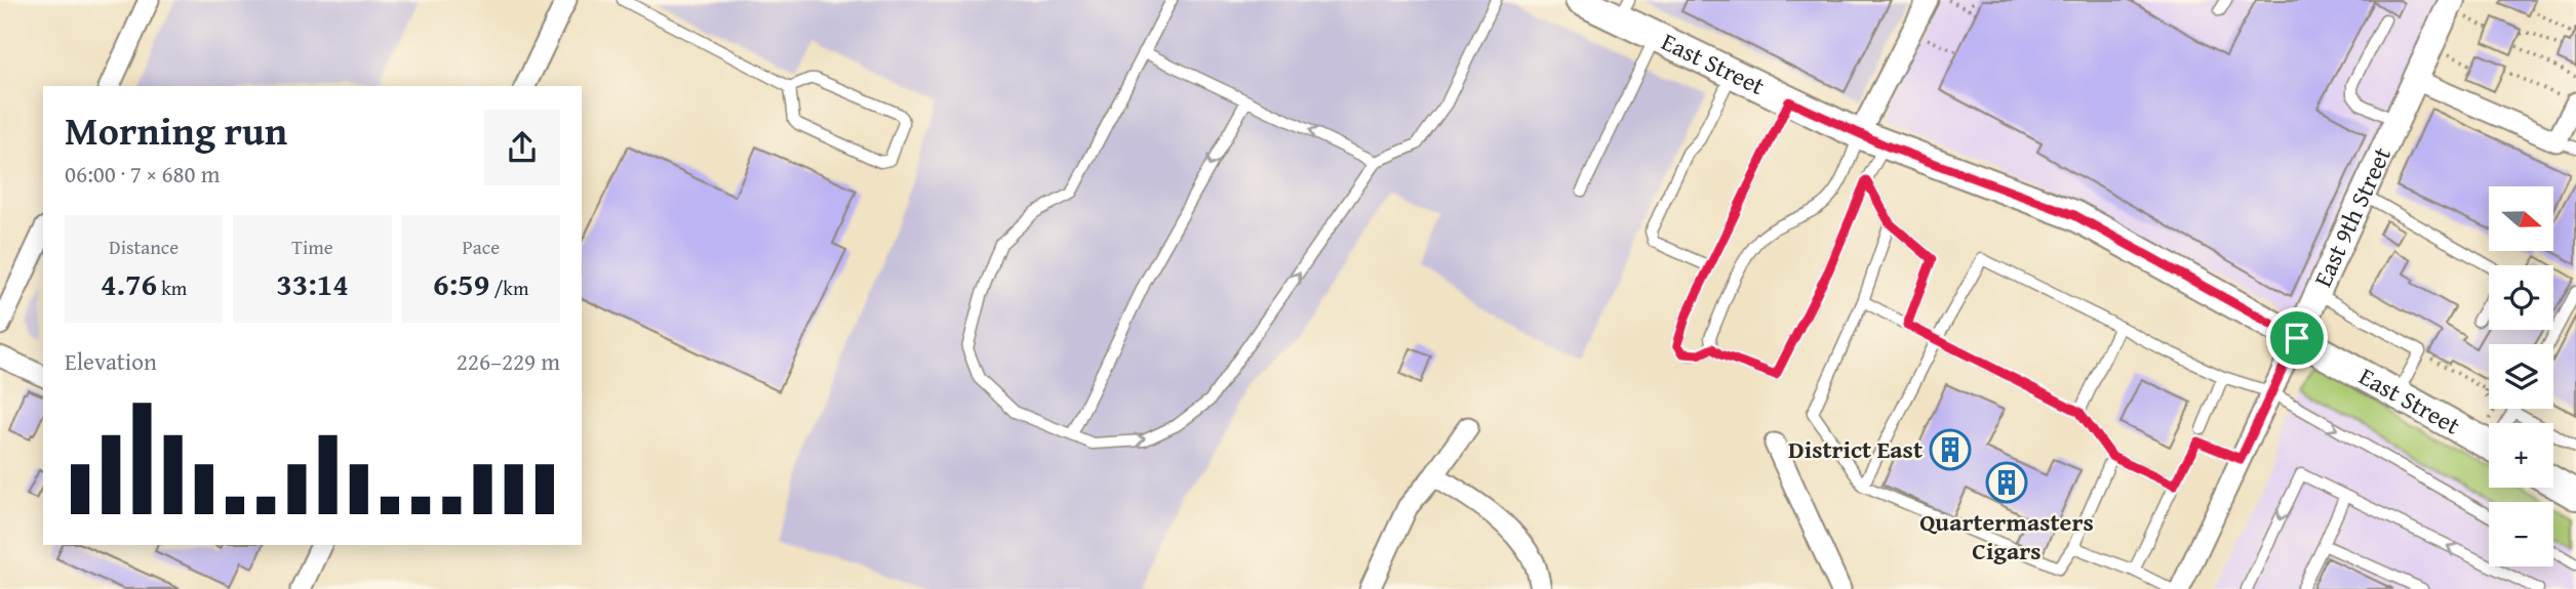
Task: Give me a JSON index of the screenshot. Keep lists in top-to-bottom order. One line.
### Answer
{"streets":{"main road":["East Street"],"street":["East 9th Street"]},"crossings":[["East Street","East 9th Street"]],"places":{"building":["District East","Quartermasters Cigars"]},"north":"right","page":{"heading":["Morning run","06:00 · 7 × 680 m"],"map_buttons":["+","−"],"stats":[["Distance","4.76 km"],["Time","33:14"],["Pace","6:59 /km"]],"chart":["Elevation","226–229 m"]}}
